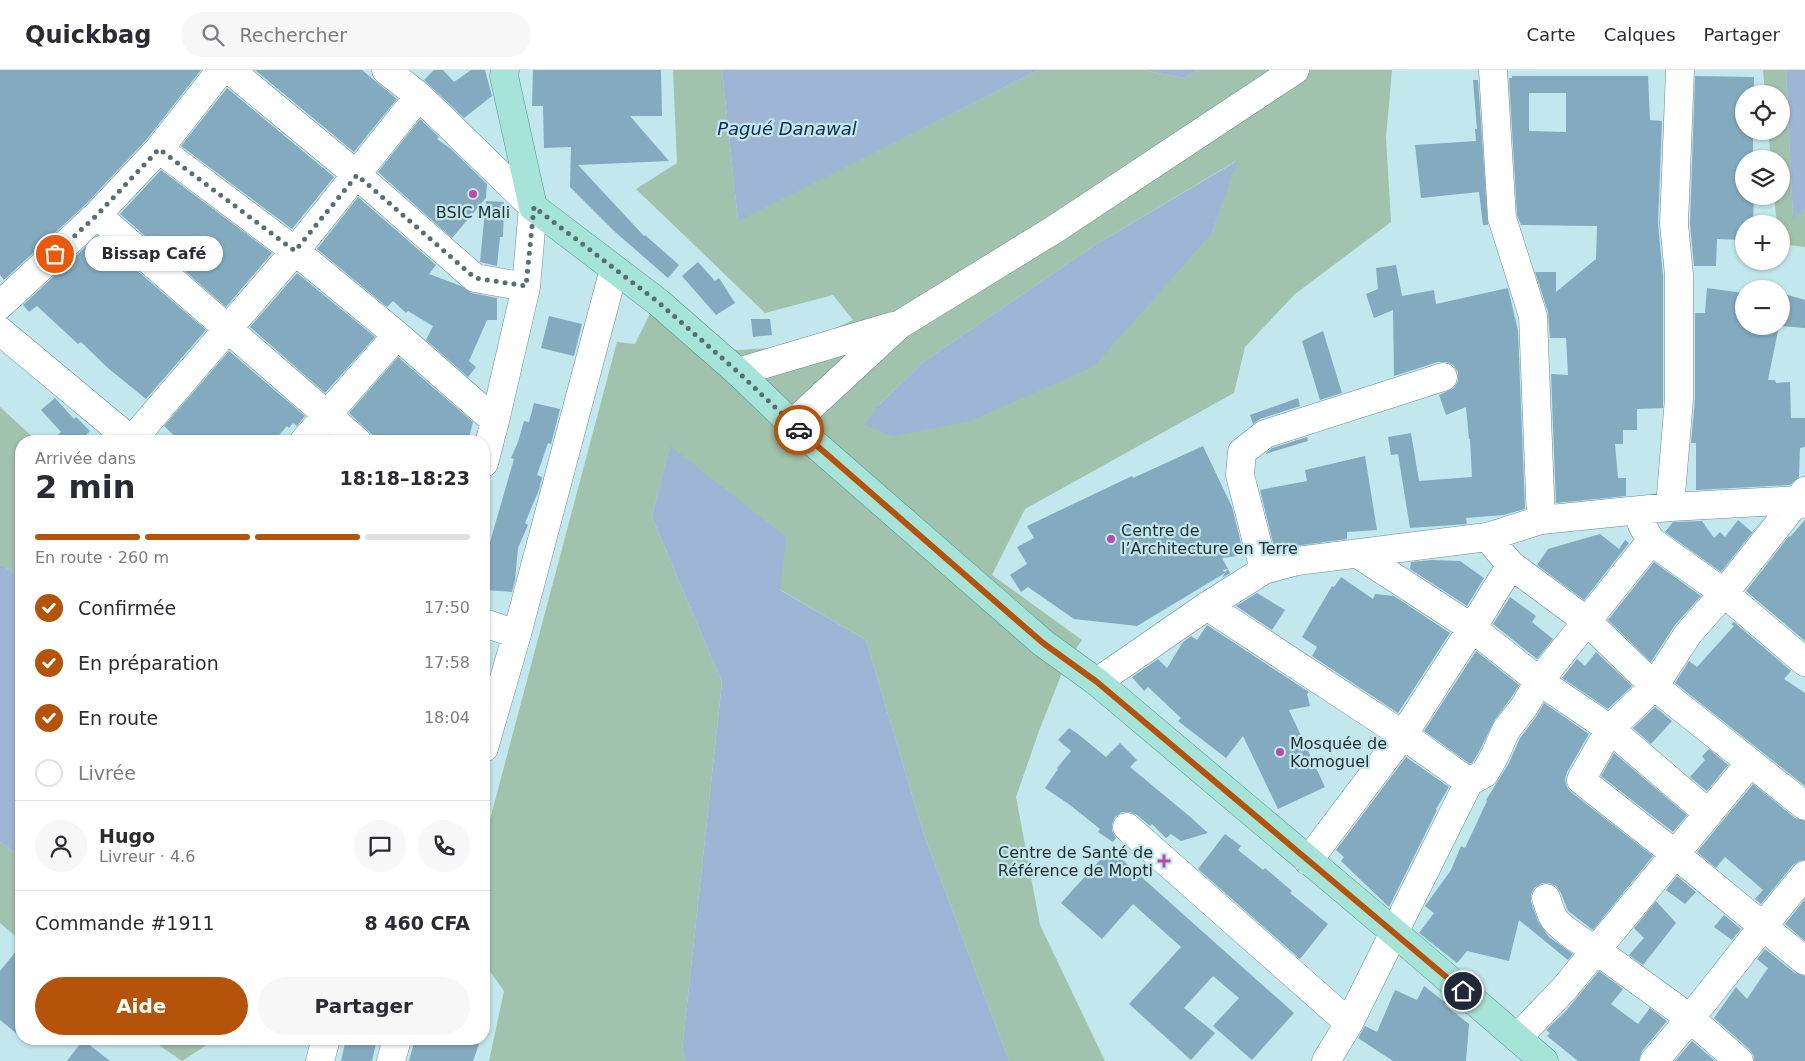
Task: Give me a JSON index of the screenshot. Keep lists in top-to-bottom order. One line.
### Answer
{"water":["Pagué Danawal"],"places":{"other":["BSIC Mali","Bissap Café","Centre de l’Architecture en Terre","Mosquée de Komoguel"],"health":["Centre de Santé de Référence de Mopti"]},"page":{"header":"Quickbag","search":"Rechercher","nav":["Carte","Calques","Partager"],"map_buttons":["+","−"],"bubble":"Bissap Café","heading":["2 min","Arrivée dans","18:18–18:23"],"panel":["Hugo","Livreur · 4.6","Commande #1911","8 460 CFA"],"bar":"En route · 260 m","list":[["Confirmée","17:50"],["En préparation","17:58"],["En route","18:04"],"Livrée"],"buttons":["Aide","Partager"]}}
